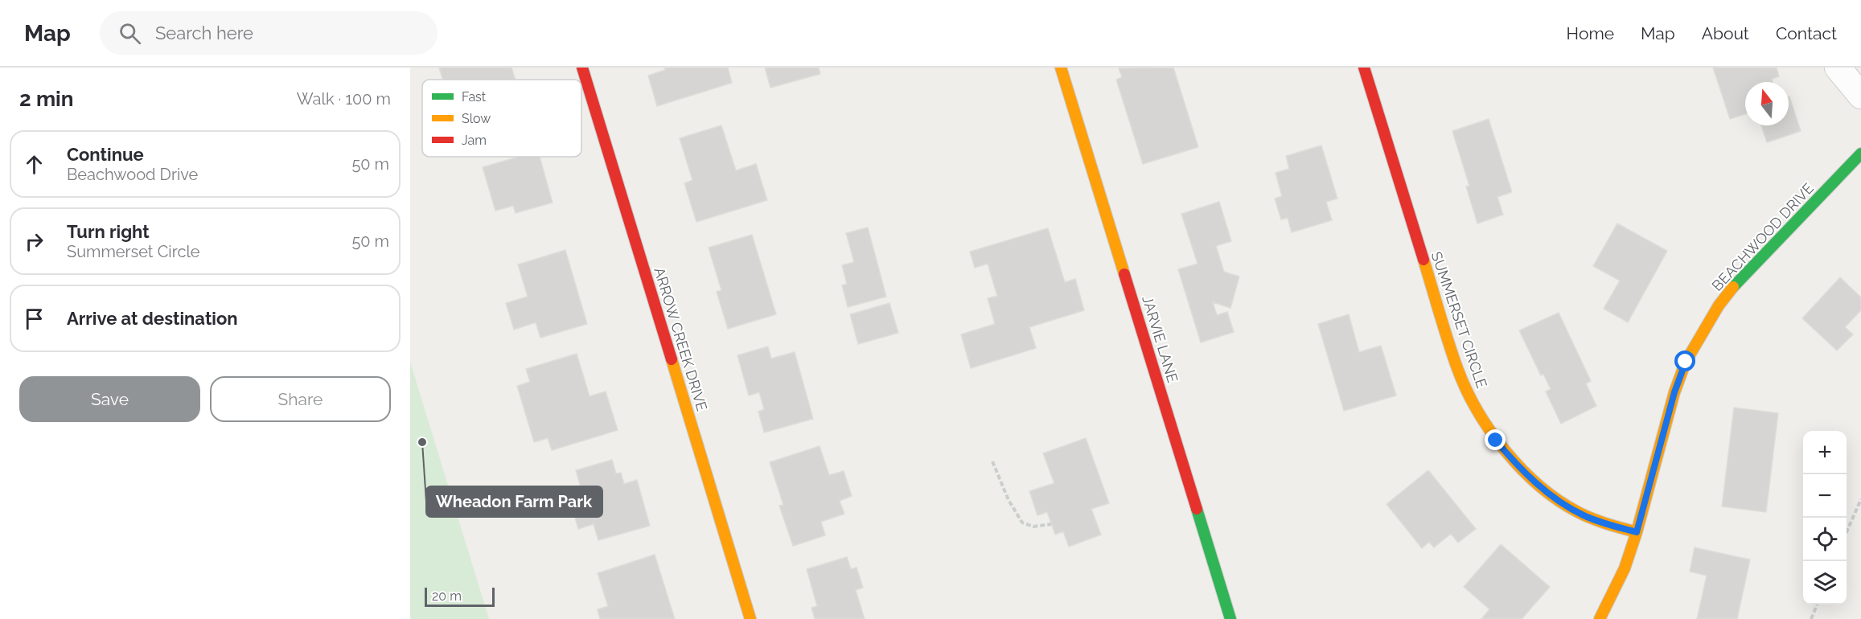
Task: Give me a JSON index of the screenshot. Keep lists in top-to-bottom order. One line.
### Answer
{"streets":{"street":["BEACHWOOD DRIVE","SUMMERSET CIRCLE","ARROW CREEK DRIVE","JARVIE LANE"]},"crossings":[["BEACHWOOD DRIVE","SUMMERSET CIRCLE"]],"places":["Wheadon Farm Park"],"legend":["Fast","Slow","Jam"],"scale_bar":"20 m","north":"top","page":{"header":"Map","search":"Search here","nav":["Home","Map","About","Contact"],"heading":["2 min","Walk · 100 m"],"list":[["Continue","Beachwood Drive","50 m"],["Turn right","Summerset Circle","50 m"],"Arrive at destination"],"buttons":["Save","Share"],"map_buttons":["+","−"],"scale":"20 m"}}
